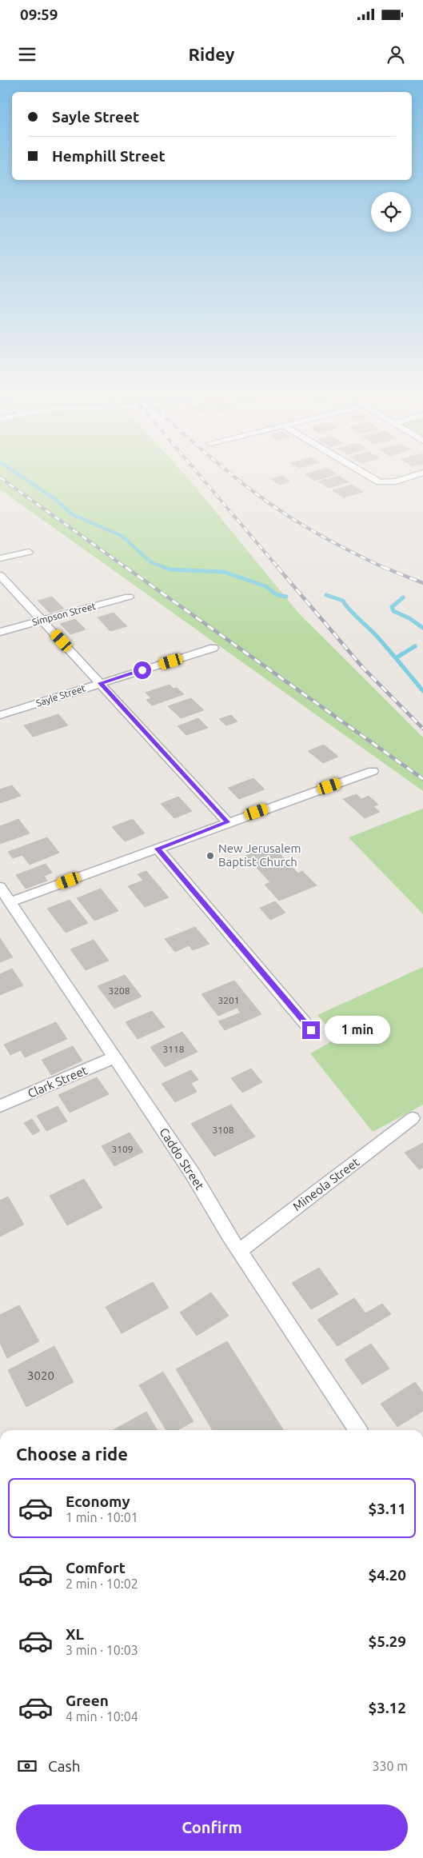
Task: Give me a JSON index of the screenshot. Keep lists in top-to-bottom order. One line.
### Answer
{"streets":{"street":["Simpson Street","Sayle Street","Clark Street","Caddo Street","Mineola Street"]},"crossings":[["Clark Street","Caddo Street"],["Caddo Street","Mineola Street"]],"places":["New Jerusalem Baptist Church"],"house_numbers":["3208","3201","3118","3108","3109","3020"],"page":{"status":"09:59","header":"Ridey","banner":["Sayle Street","Hemphill Street"],"bubble":"1 min","heading":"Choose a ride","list":[{"name":"Economy","note":"1 min · 10:01","value":"$3.11"},{"name":"Comfort","note":"2 min · 10:02","value":"$4.20"},{"name":"XL","note":"3 min · 10:03","value":"$5.29"},{"name":"Green","note":"4 min · 10:04","value":"$3.12"}],"pay":["Cash","330 m"],"buttons":"Confirm"}}
